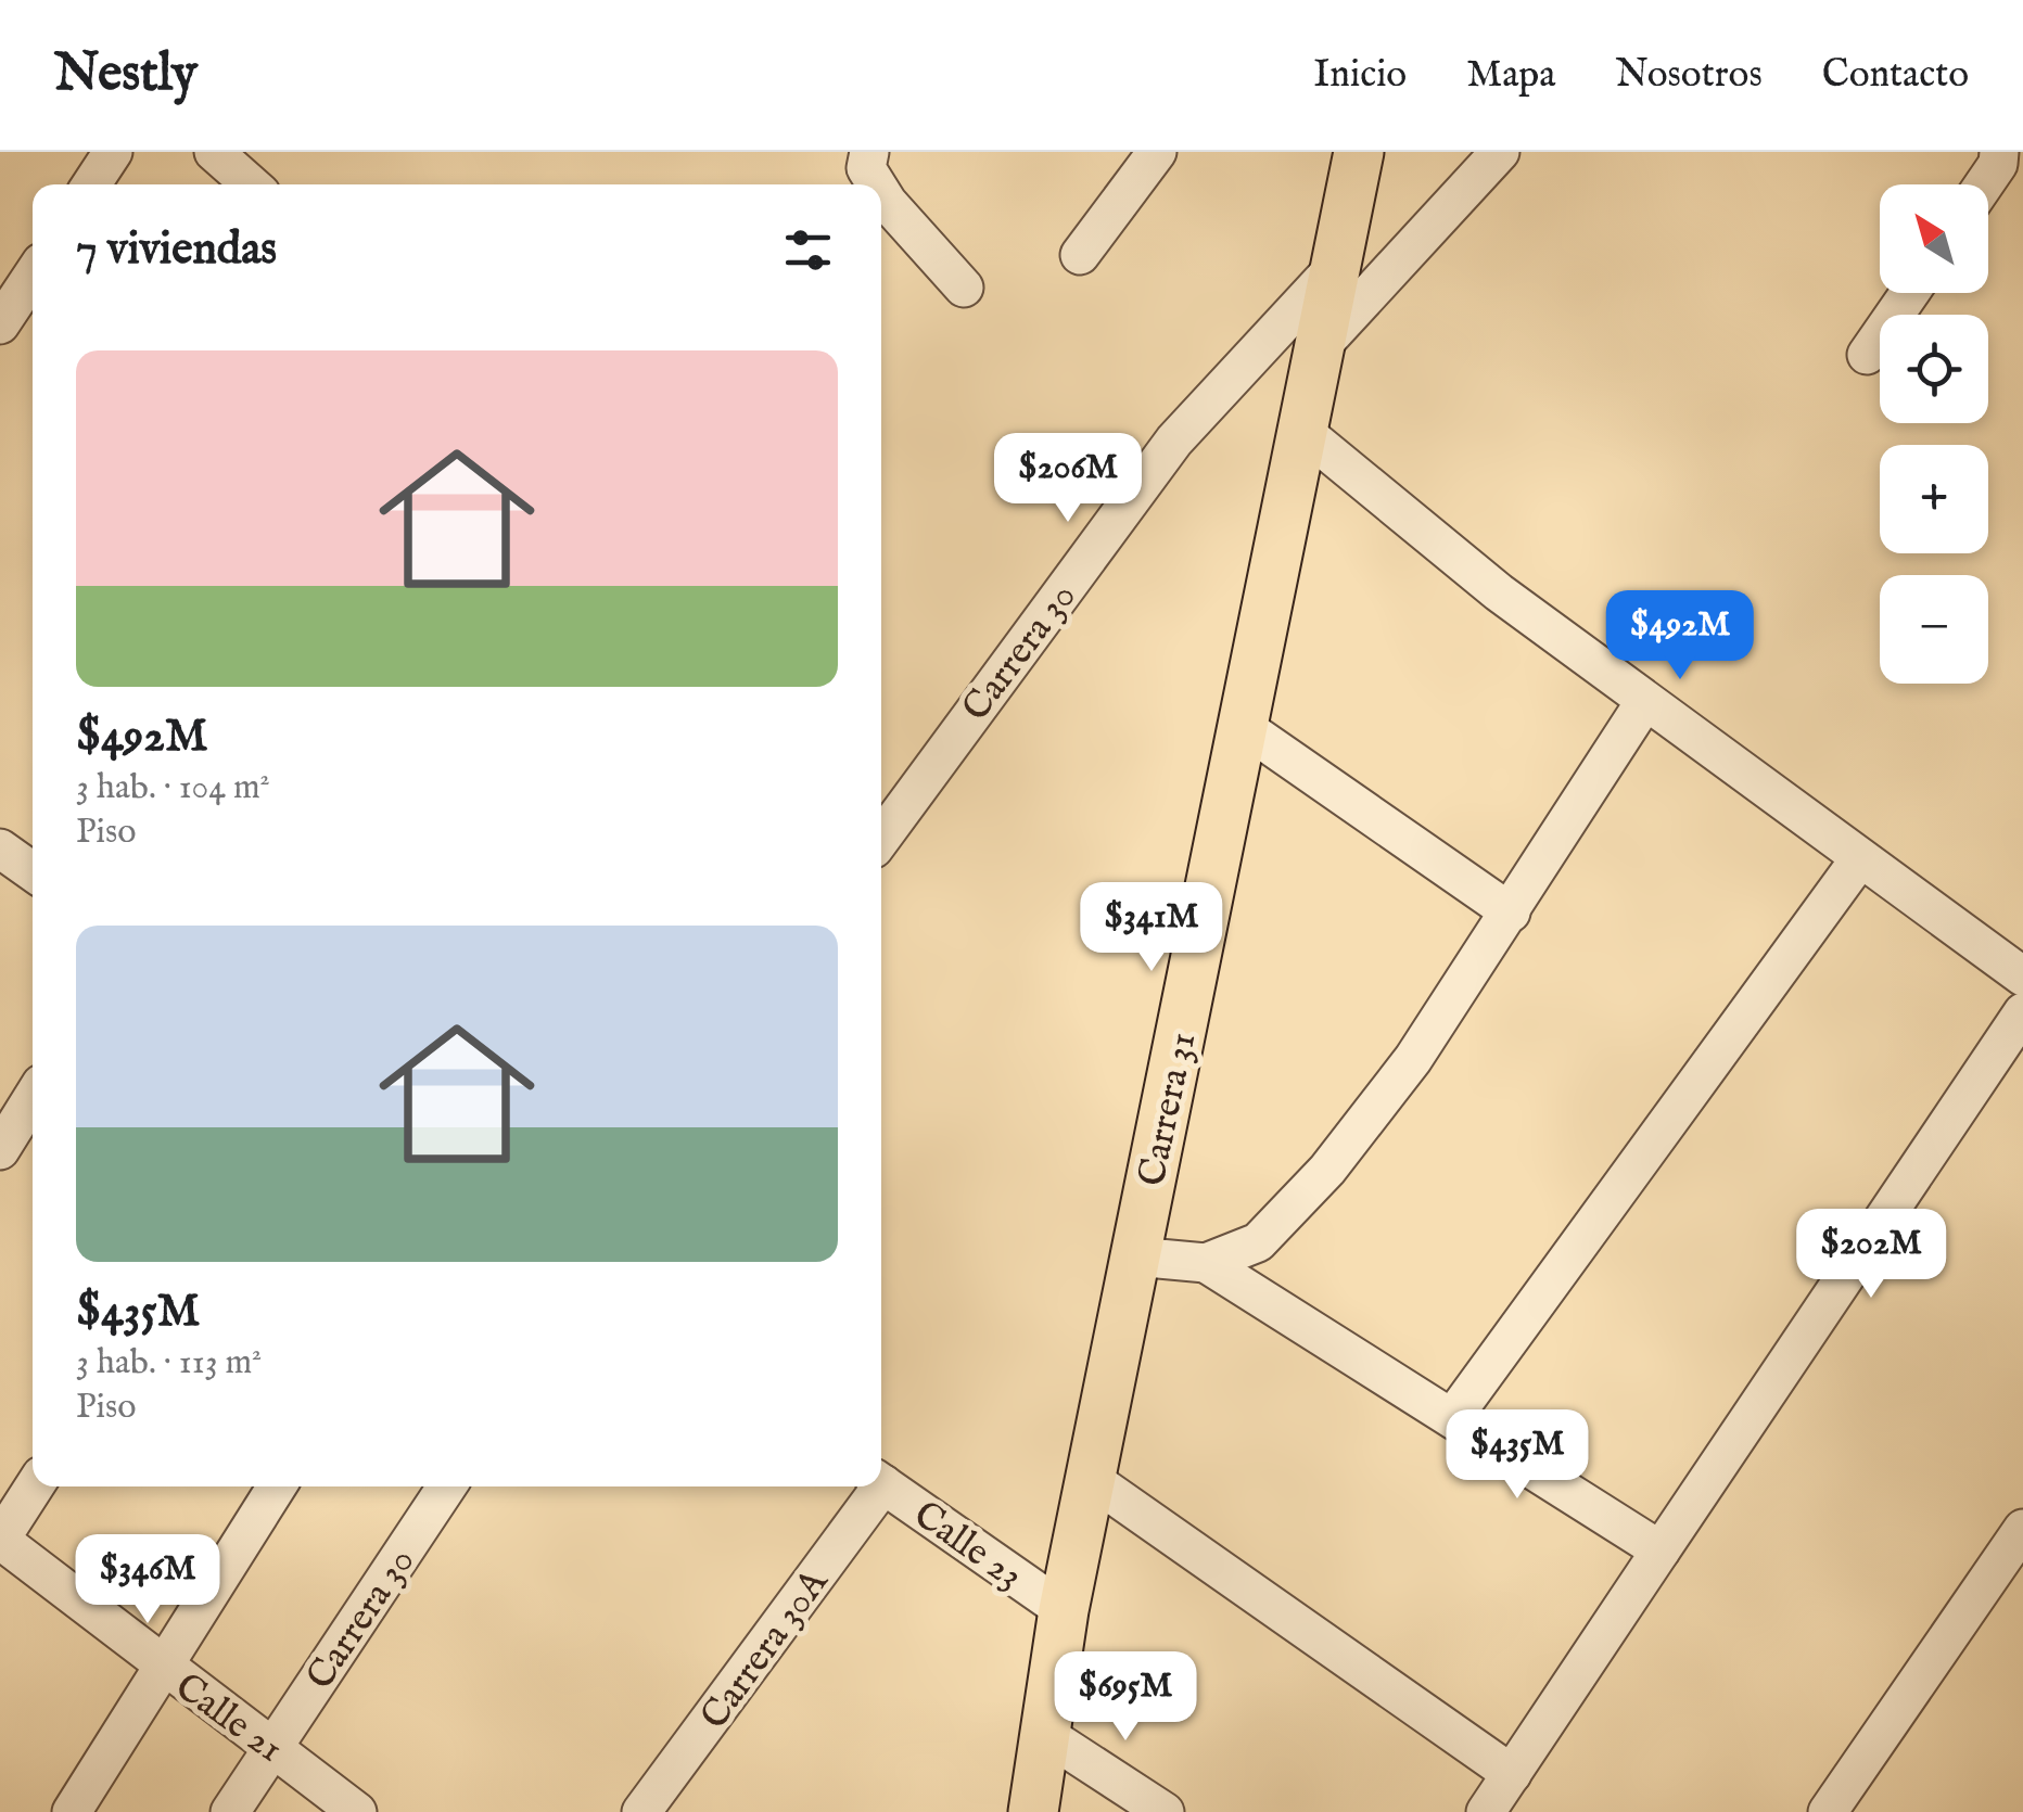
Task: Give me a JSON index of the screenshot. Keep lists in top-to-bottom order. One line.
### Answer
{"streets":{"main road":["Carrera 31"],"street":["Carrera 30","Calle 23","Carrera 30A","Calle 21"]},"crossings":[["Carrera 30","Carrera 31"],["Carrera 30","Calle 21"],["Carrera 31","Calle 23"]],"north":"top left","page":{"header":"Nestly","nav":["Inicio","Mapa","Nosotros","Contacto"],"map_buttons":["+","−"],"heading":"7 viviendas","list":[{"name":"$492M","note":"3 hab. · 104 m² · Piso"},{"name":"$435M","note":"3 hab. · 113 m² · Piso"}],"price":["$206M","$492M","$341M","$202M","$435M","$346M","$695M"]}}
